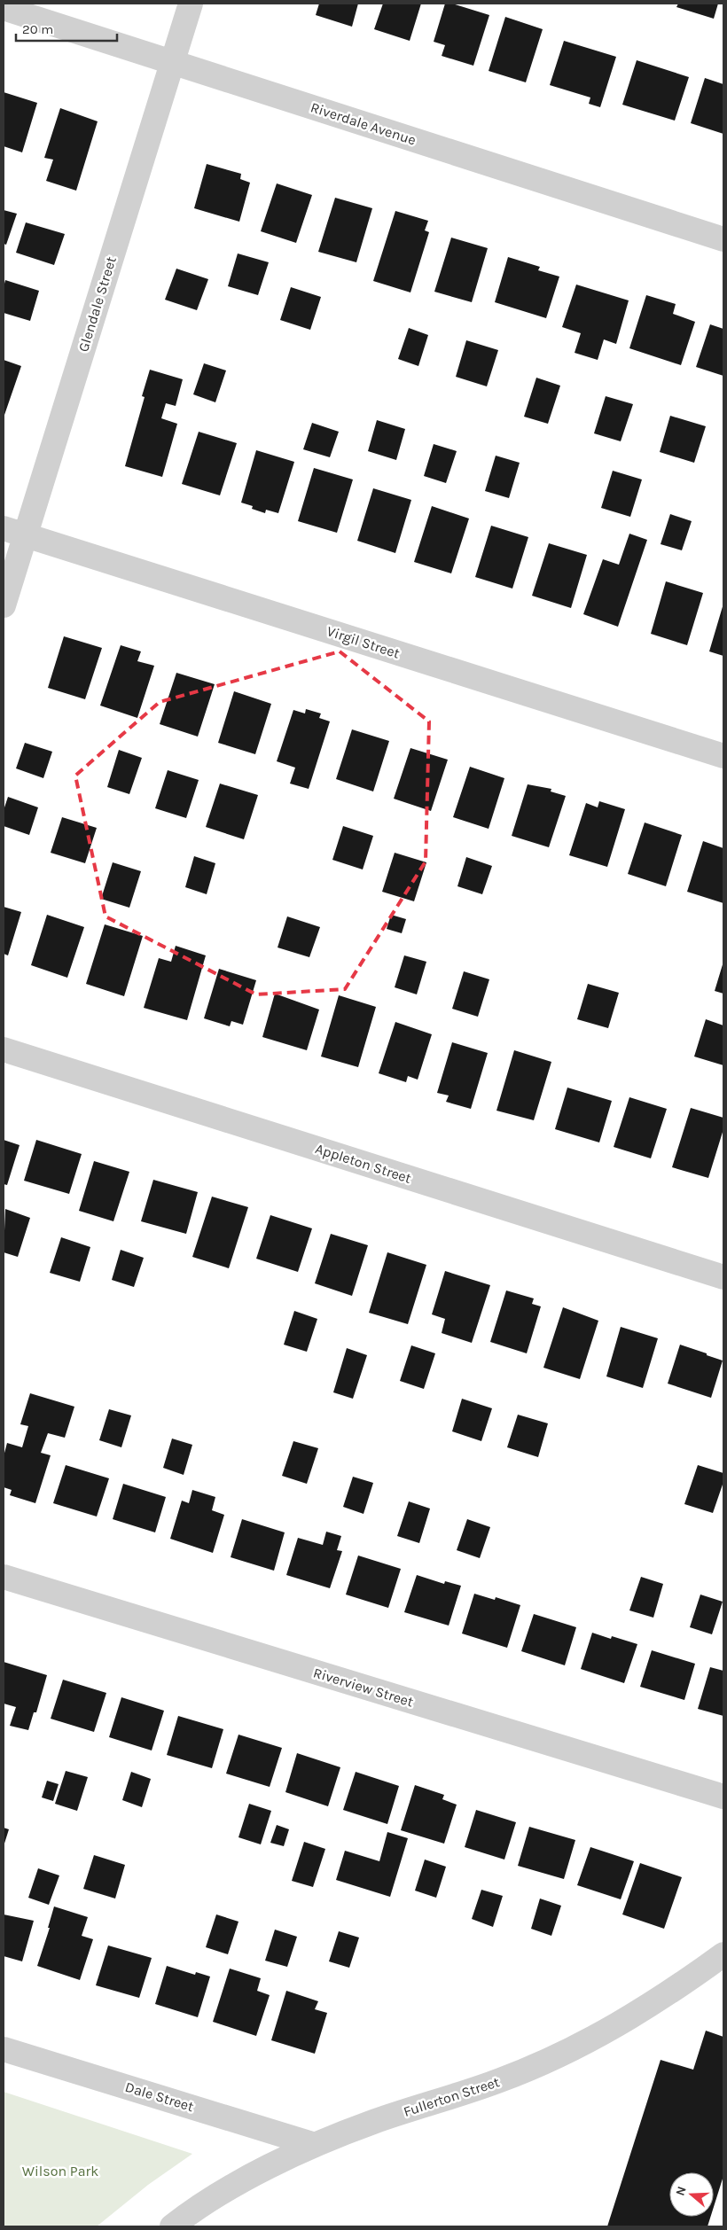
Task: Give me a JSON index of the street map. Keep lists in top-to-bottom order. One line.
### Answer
{"streets":{"street":["Riverdale Avenue","Glendale Street","Virgil Street","Appleton Street","Riverview Street","Dale Street","Fullerton Street"]},"crossings":[["Riverdale Avenue","Glendale Street"],["Glendale Street","Virgil Street"],["Dale Street","Fullerton Street"]],"parks":["Wilson Park"],"scale_bar":"20 m","north":"left"}
